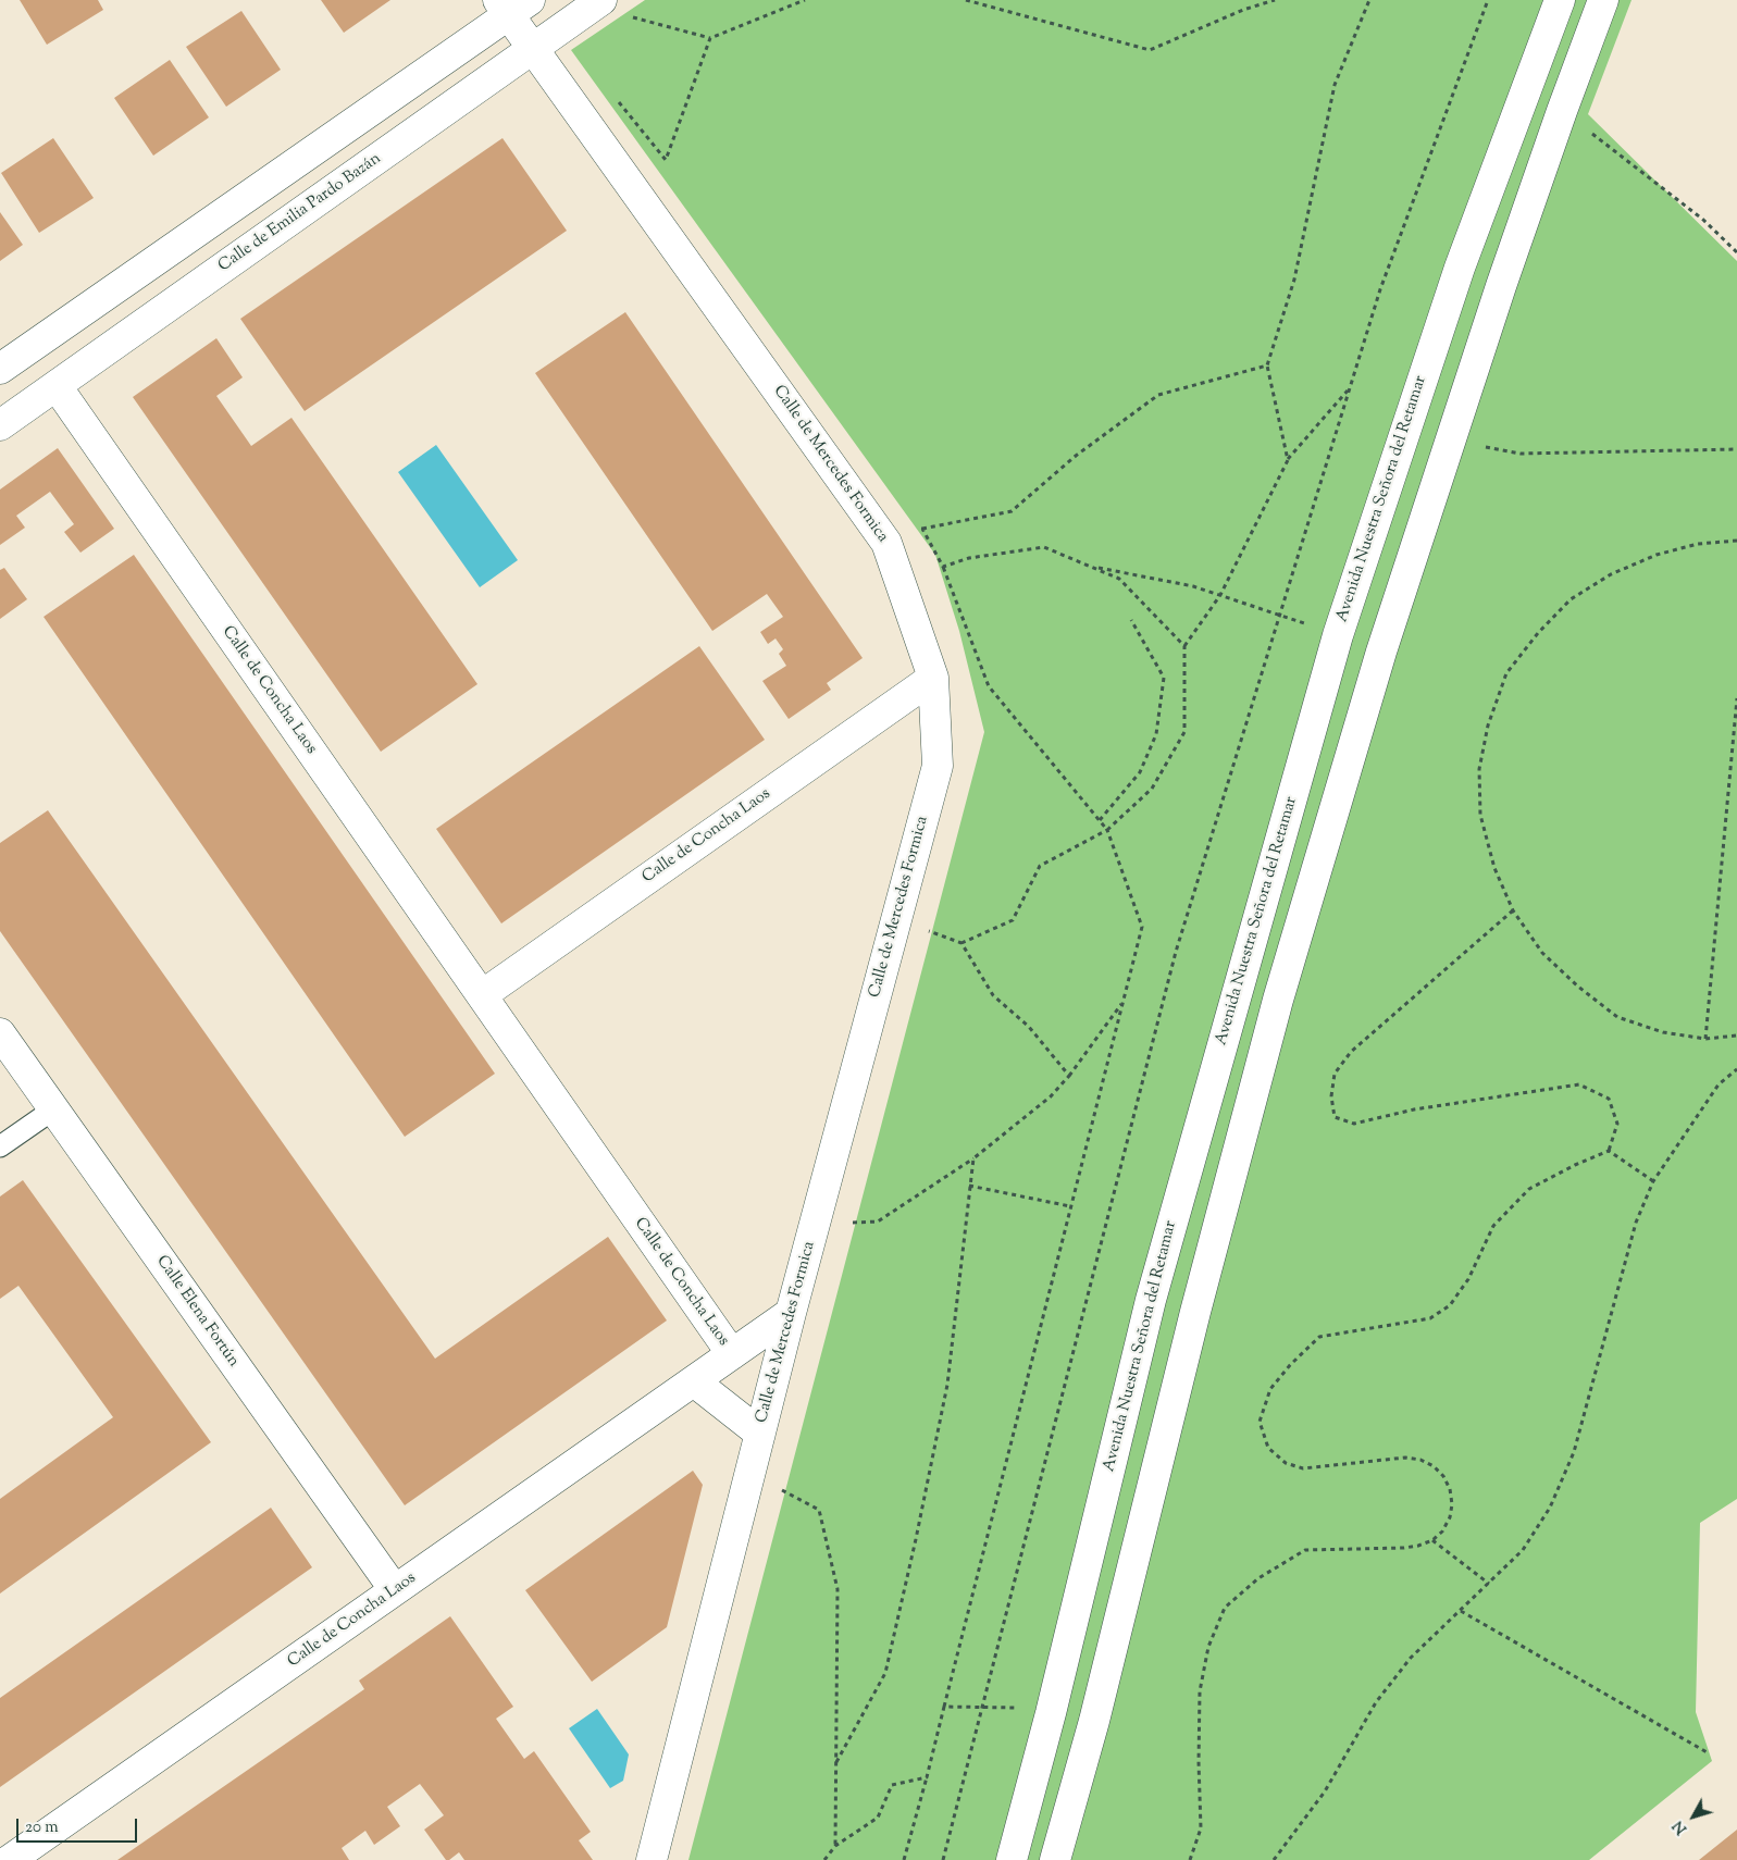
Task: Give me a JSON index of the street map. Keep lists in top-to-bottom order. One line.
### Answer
{"streets":{"street":["Calle de Emilia Pardo Bazán","Calle de Mercedes Formica","Avenida Nuestra Señora del Retamar","Calle de Concha Laos","Calle Elena Fortún"]},"crossings":[["Calle de Emilia Pardo Bazán","Calle de Mercedes Formica"],["Calle de Emilia Pardo Bazán","Calle de Concha Laos"],["Calle de Mercedes Formica","Calle de Concha Laos"],["Calle de Concha Laos","Calle Elena Fortún"]],"scale_bar":"20 m","north":"bottom left"}
